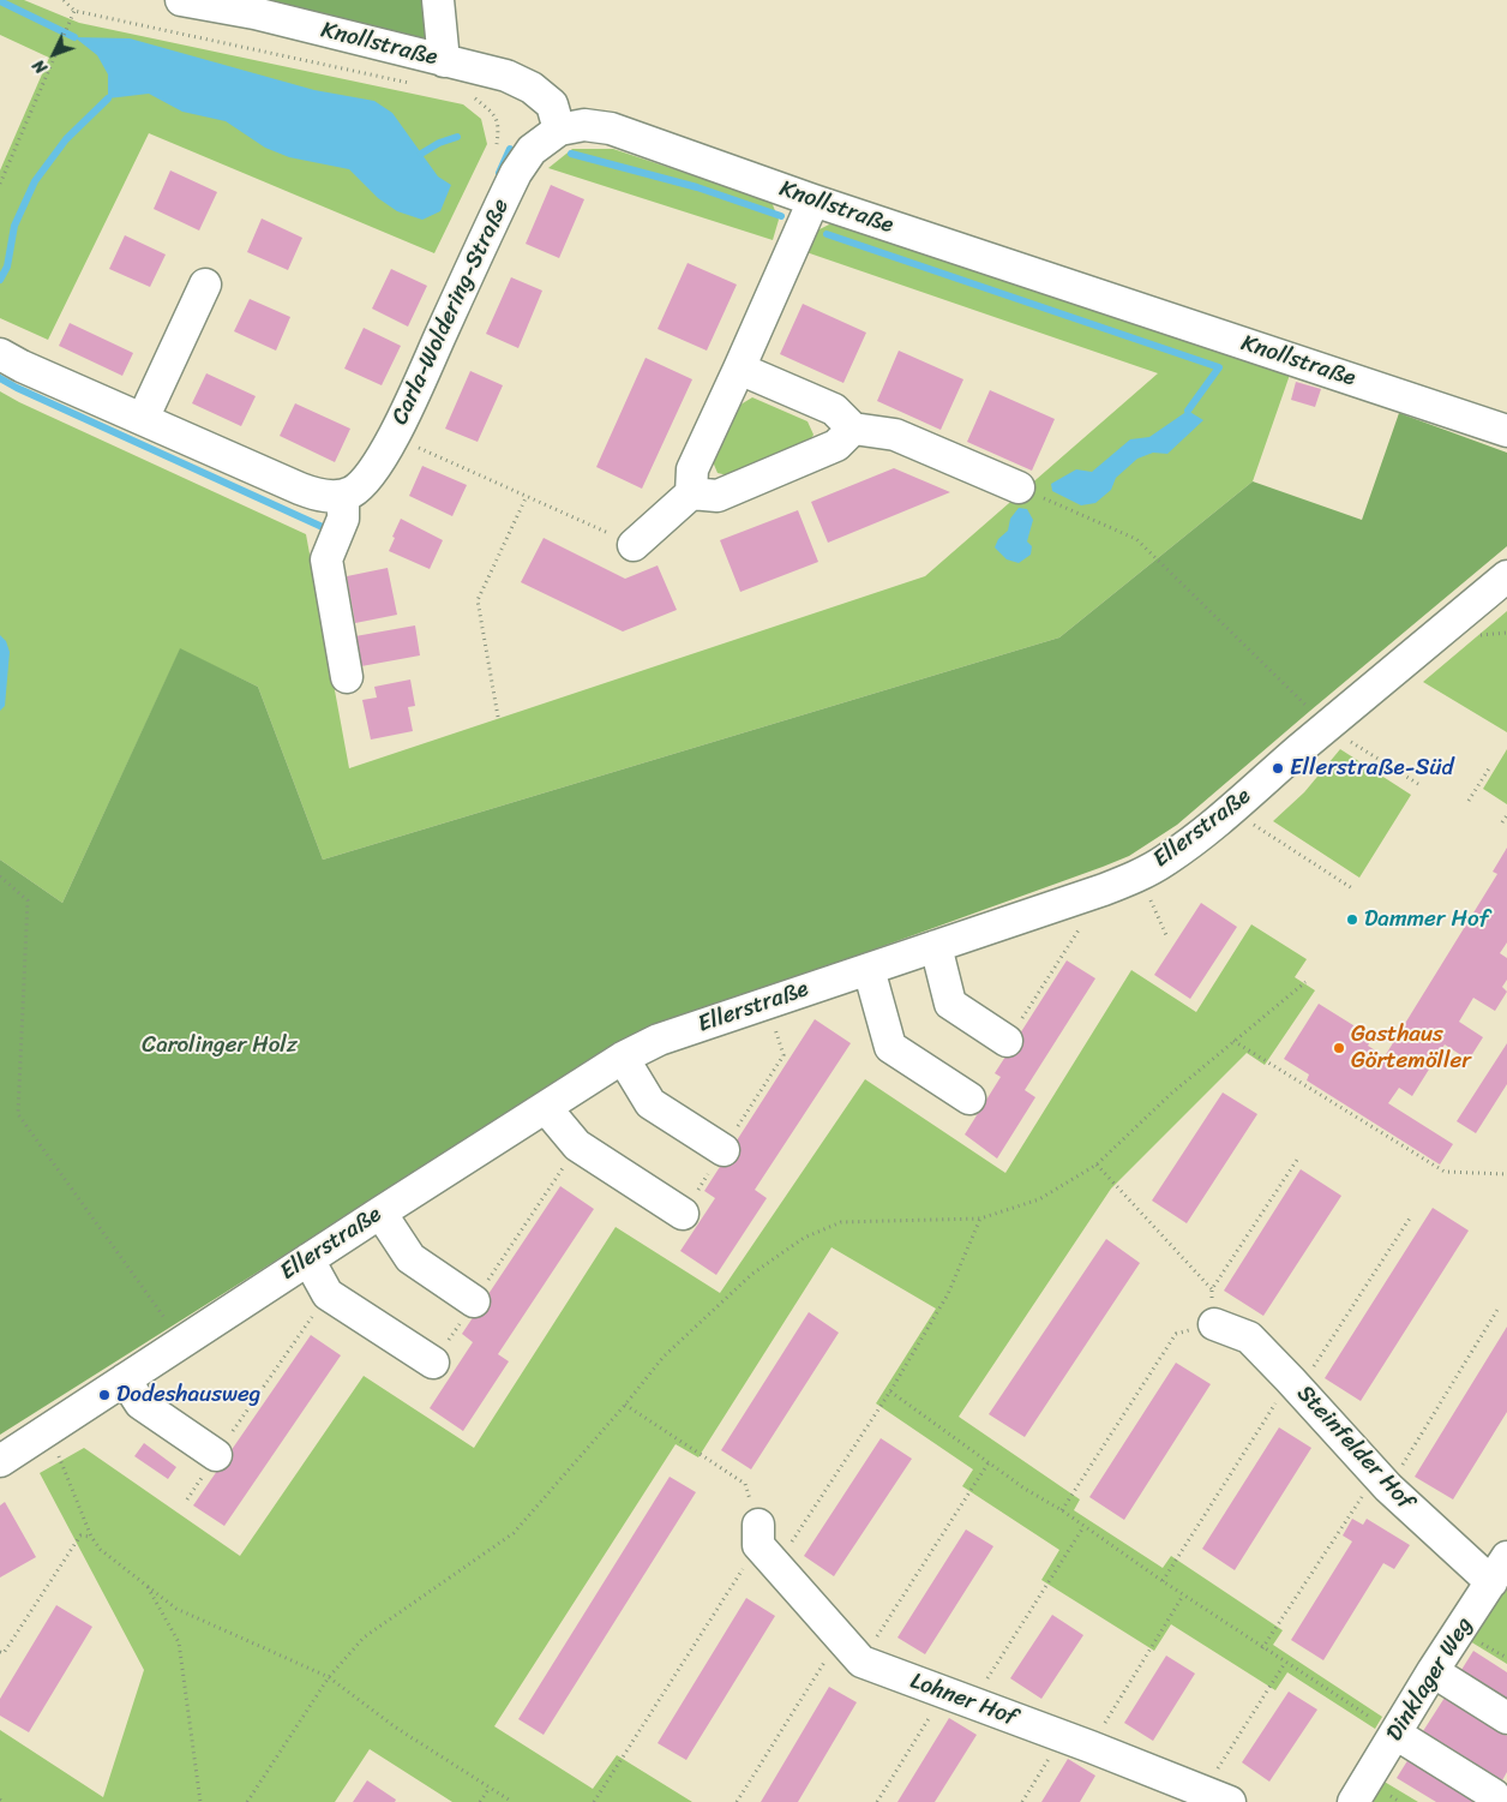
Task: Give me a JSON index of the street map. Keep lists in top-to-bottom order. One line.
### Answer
{"streets":{"street":["Knollstraße","Carla-Woldering-Straße","Ellerstraße","Steinfelder Hof","Dinklager Weg","Lohner Hof"]},"crossings":[["Knollstraße","Carla-Woldering-Straße"],["Steinfelder Hof","Dinklager Weg"]],"parks":["Carolinger Holz"],"places":["Ellerstraße-Süd","Dammer Hof","Gasthaus Görtemöller","Dodeshausweg"],"north":"bottom left"}
